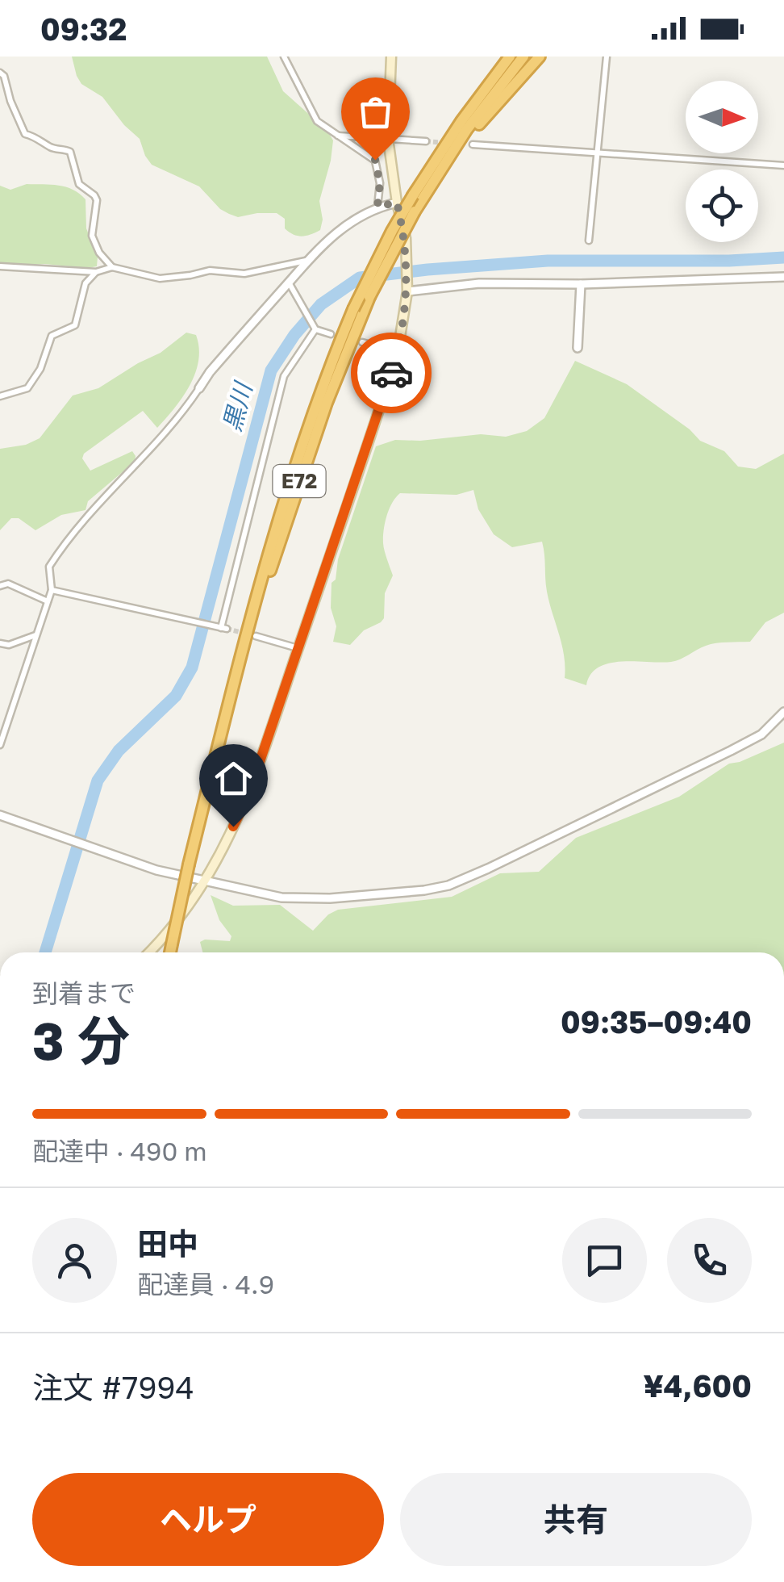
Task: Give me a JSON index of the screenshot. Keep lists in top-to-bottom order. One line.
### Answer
{"streets":{"highway":["E72"]},"water":["黒川"],"north":"right","page":{"status":"09:32","heading":["3 分","到着まで","09:35–09:40"],"panel":["田中","配達員 · 4.9","注文 #7994","¥4,600"],"bar":"配達中 · 490 m","buttons":["ヘルプ","共有"]}}
